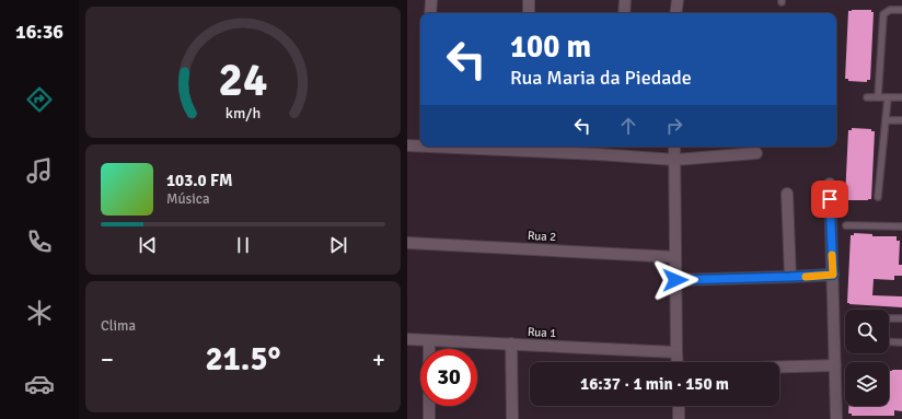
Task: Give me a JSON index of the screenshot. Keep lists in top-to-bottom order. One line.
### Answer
{"streets":{"street":["Rua 2","Rua 1"]},"page":{"tabs":"16:36","turn":["100 m","Rua Maria da Piedade"],"song":["103.0 FM","Música"],"tile":"Clima","heat":["−","21.5°","+"],"limit":"30","trip":"16:37 · 1 min · 150 m","gauge":["24","km/h"]}}
